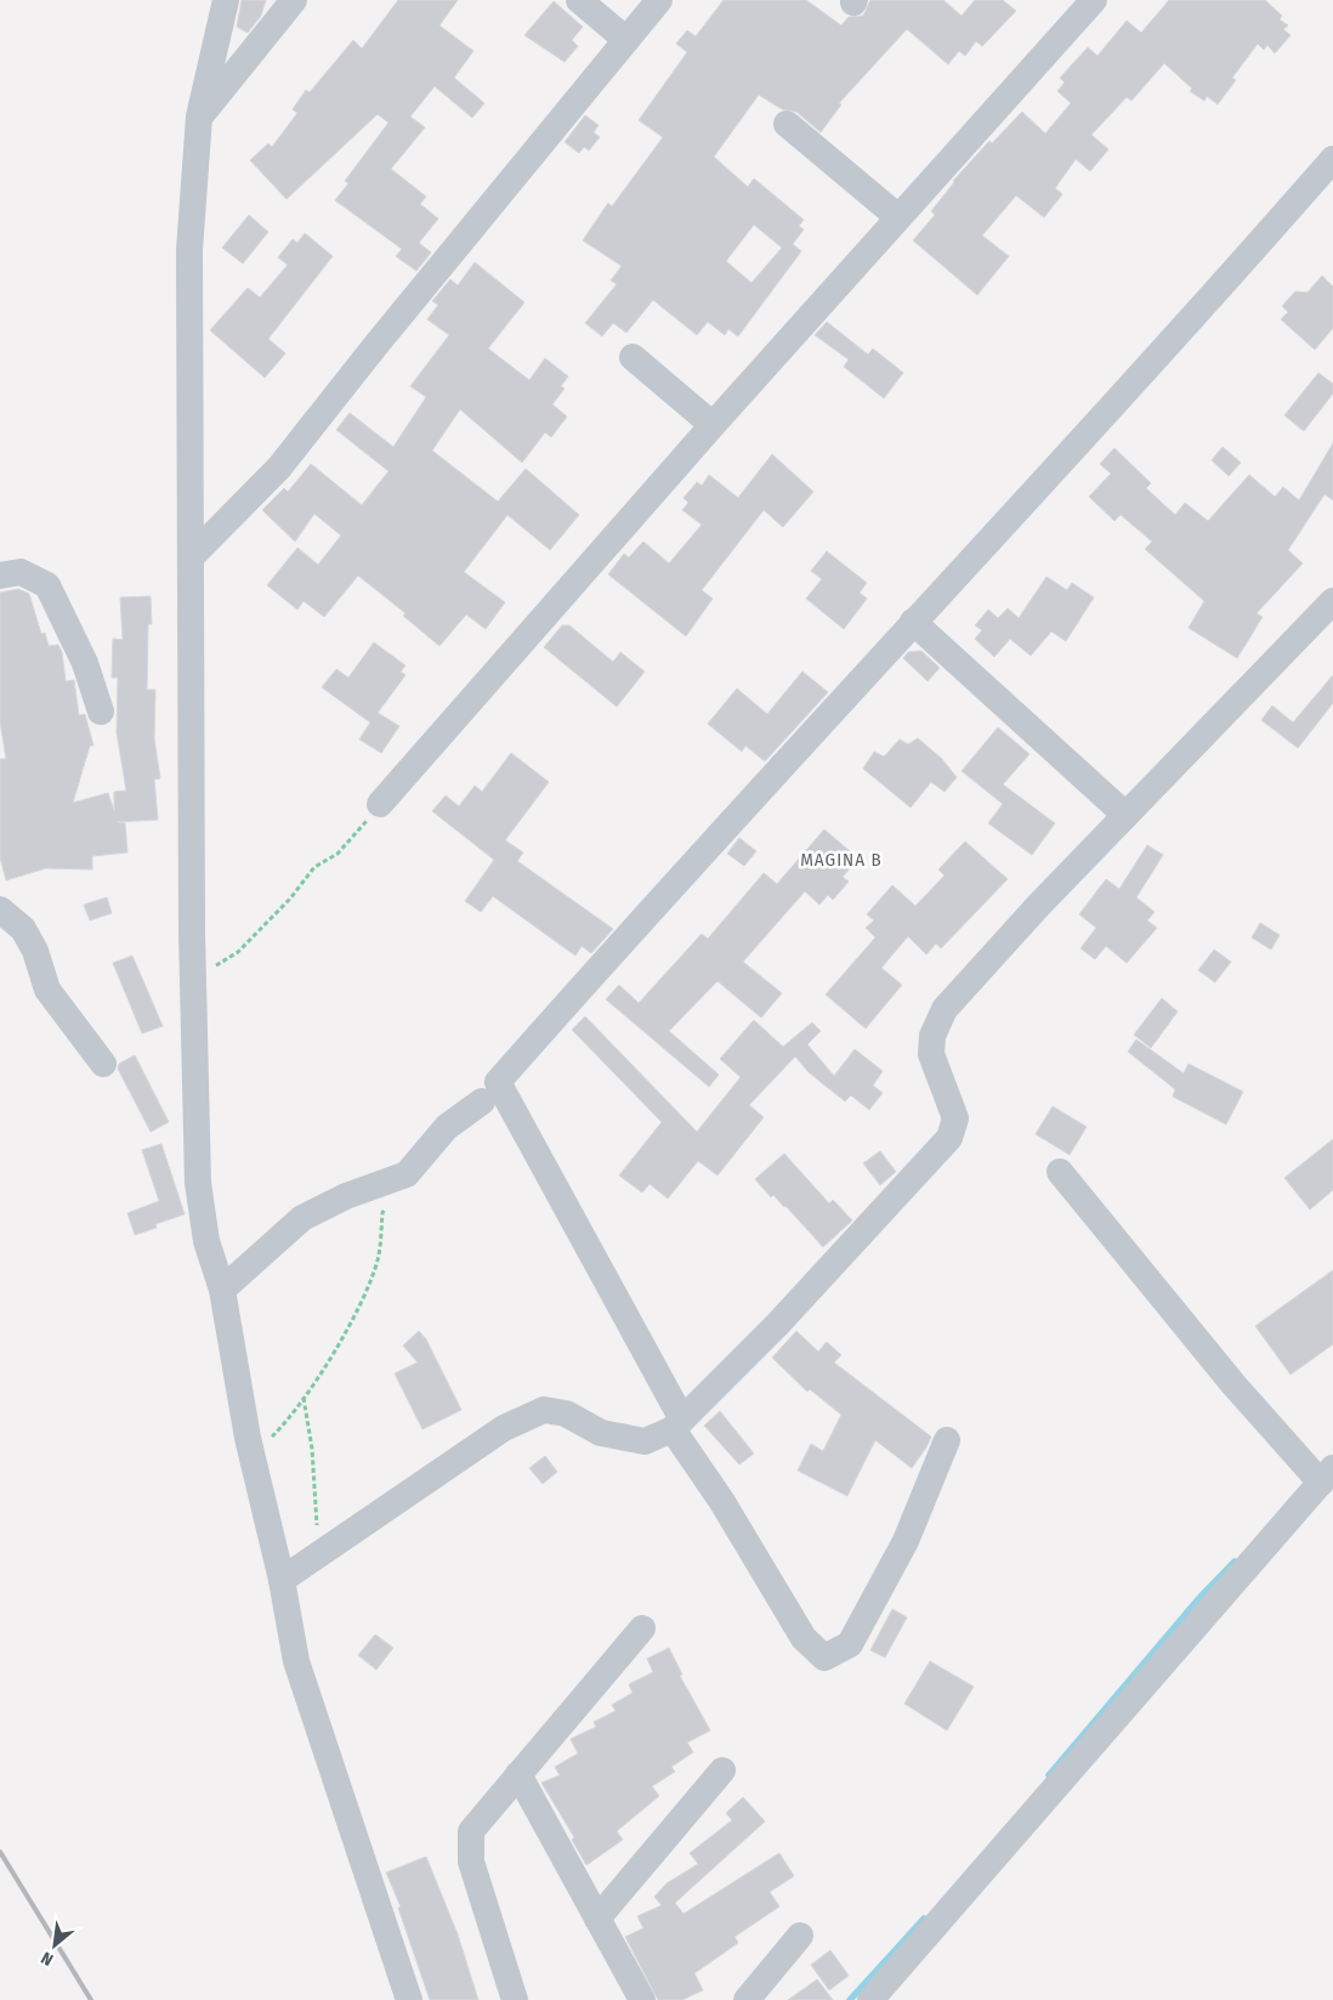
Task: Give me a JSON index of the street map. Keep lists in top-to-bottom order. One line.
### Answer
{"districts":["MAGINA B"],"north":"bottom left"}
